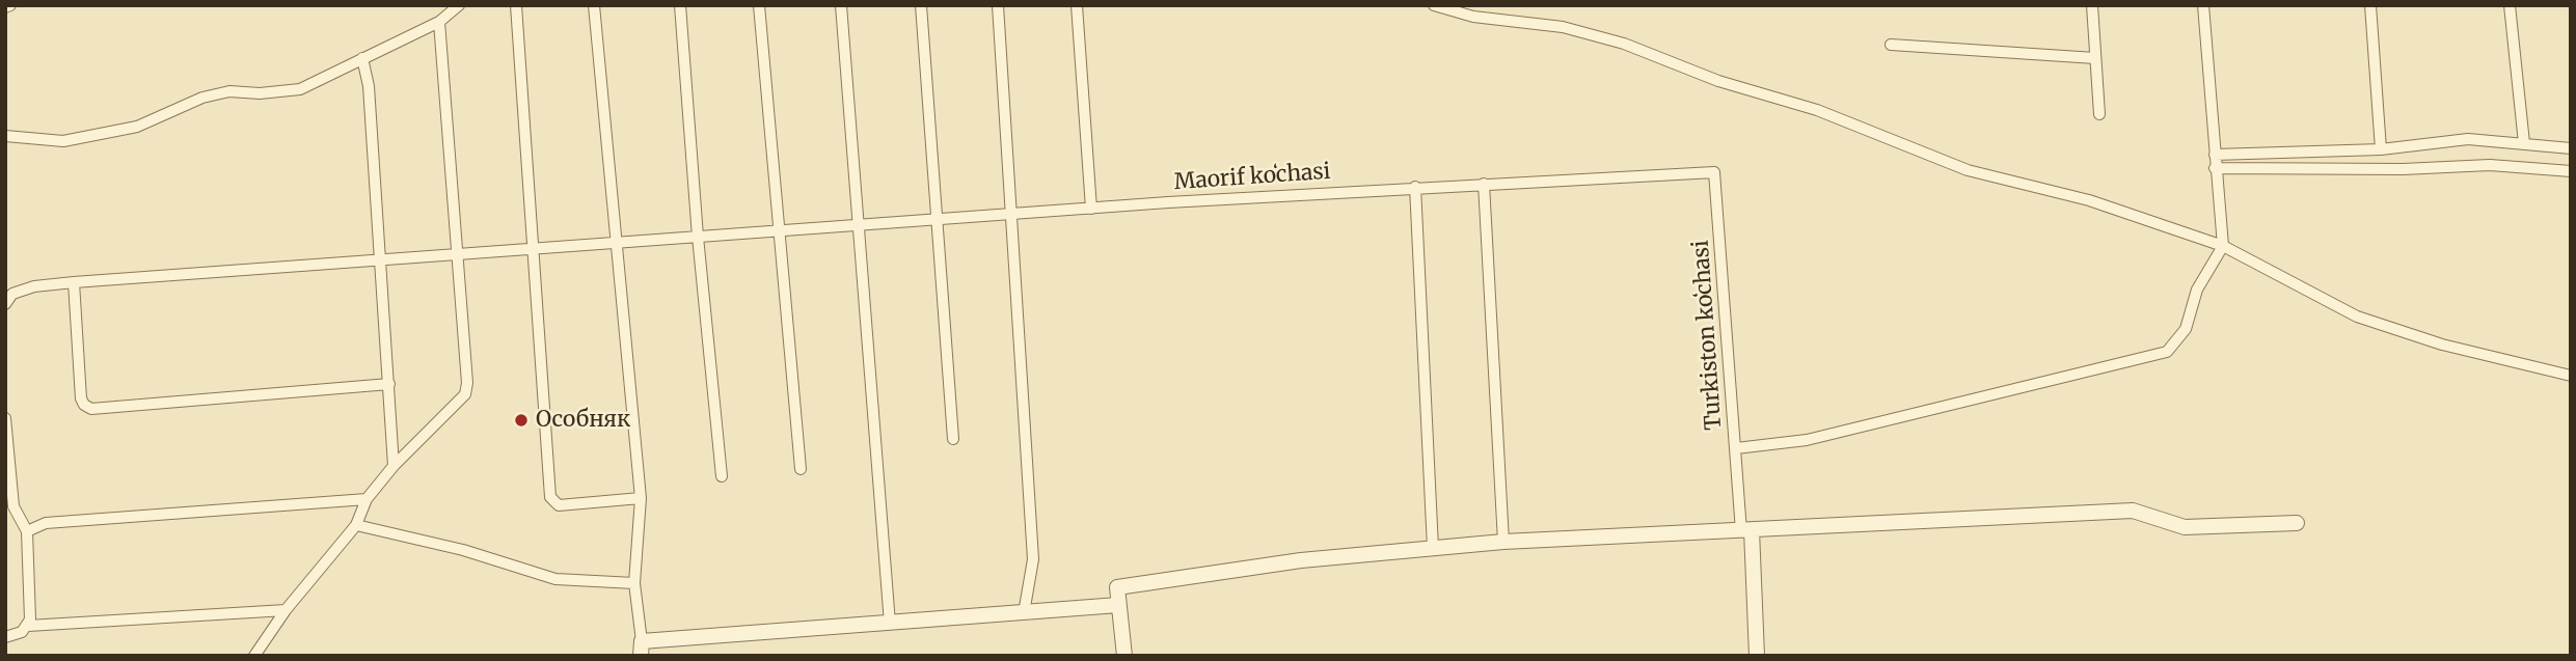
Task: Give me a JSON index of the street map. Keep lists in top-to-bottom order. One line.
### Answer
{"streets":{"street":["Maorif koʻchasi","Turkiston koʻchasi"]},"crossings":[["Maorif koʻchasi","Turkiston koʻchasi"]],"places":["Особняк"]}
